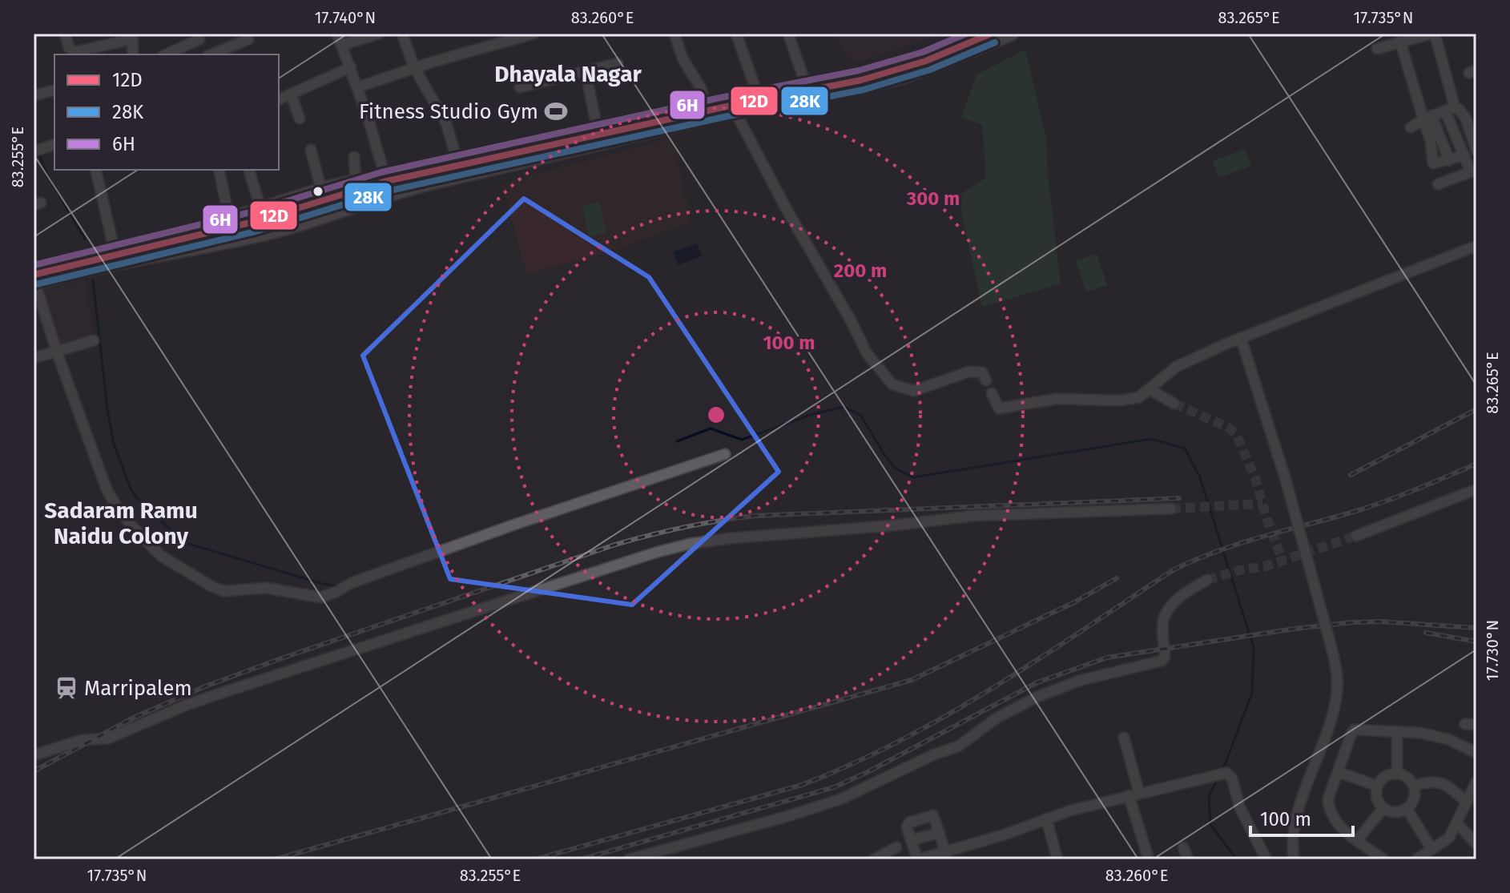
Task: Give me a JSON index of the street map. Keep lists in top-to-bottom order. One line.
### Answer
{"districts":["Dhayala Nagar","Sadaram Ramu Naidu Colony"],"places":{"sports":["Fitness Studio Gym"],"station":["Marripalem"]},"lines":["transit line 12D","transit line 6H","transit line 28K"],"legend":["12D","28K","6H"],"scale_bar":"100 m","coordinates":["17.740°N","83.260°E","83.265°E","17.735°N","83.255°E","17.730°N"],"rings":["300 m","200 m","100 m"]}
